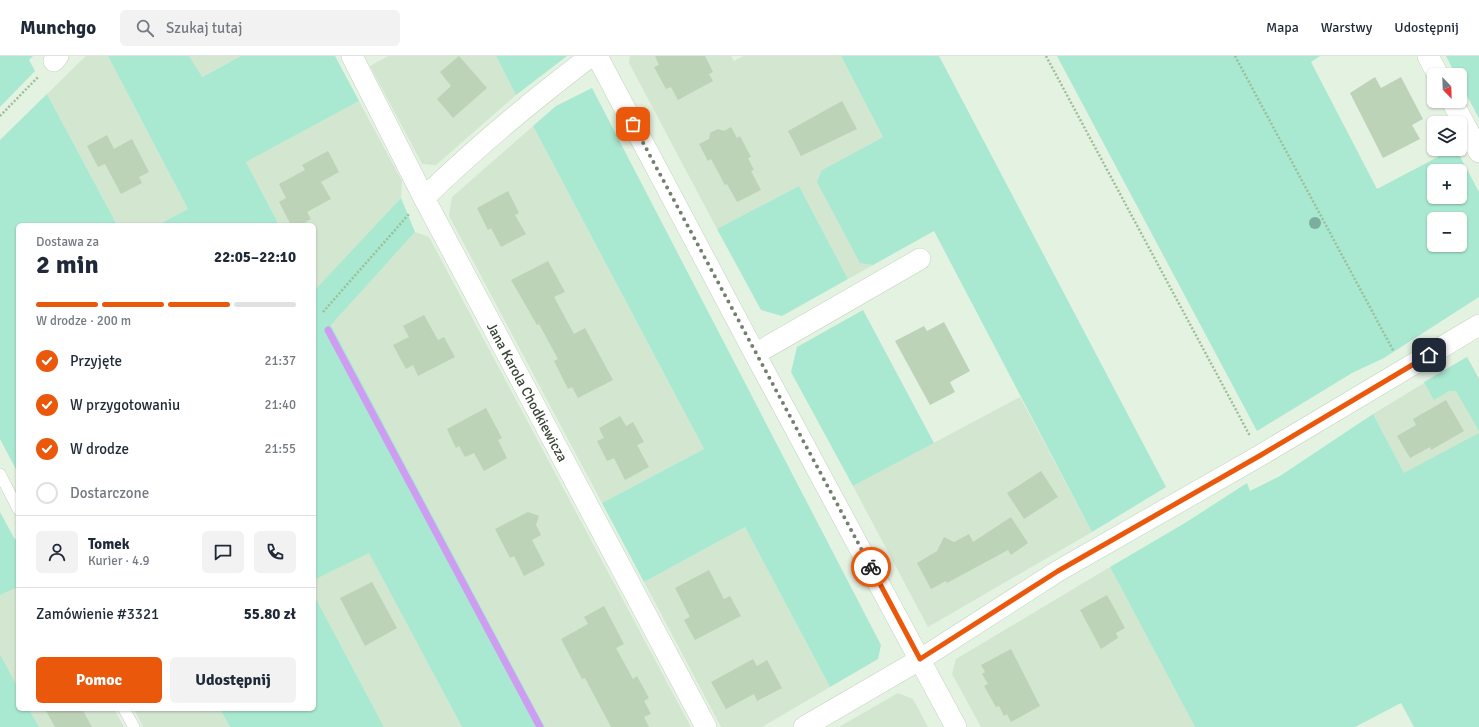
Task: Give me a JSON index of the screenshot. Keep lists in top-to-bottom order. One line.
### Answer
{"streets":{"street":["Jana Karola Chodkiewicza"]},"north":"bottom right","page":{"header":"Munchgo","search":"Szukaj tutaj","nav":["Mapa","Warstwy","Udostępnij"],"map_buttons":["+","−"],"heading":["2 min","Dostawa za","22:05–22:10"],"panel":["Tomek","Kurier · 4.9","Zamówienie #3321","55.80 zł"],"bar":"W drodze · 200 m","list":[["Przyjęte","21:37"],["W przygotowaniu","21:40"],["W drodze","21:55"],"Dostarczone"],"buttons":["Pomoc","Udostępnij"]}}
